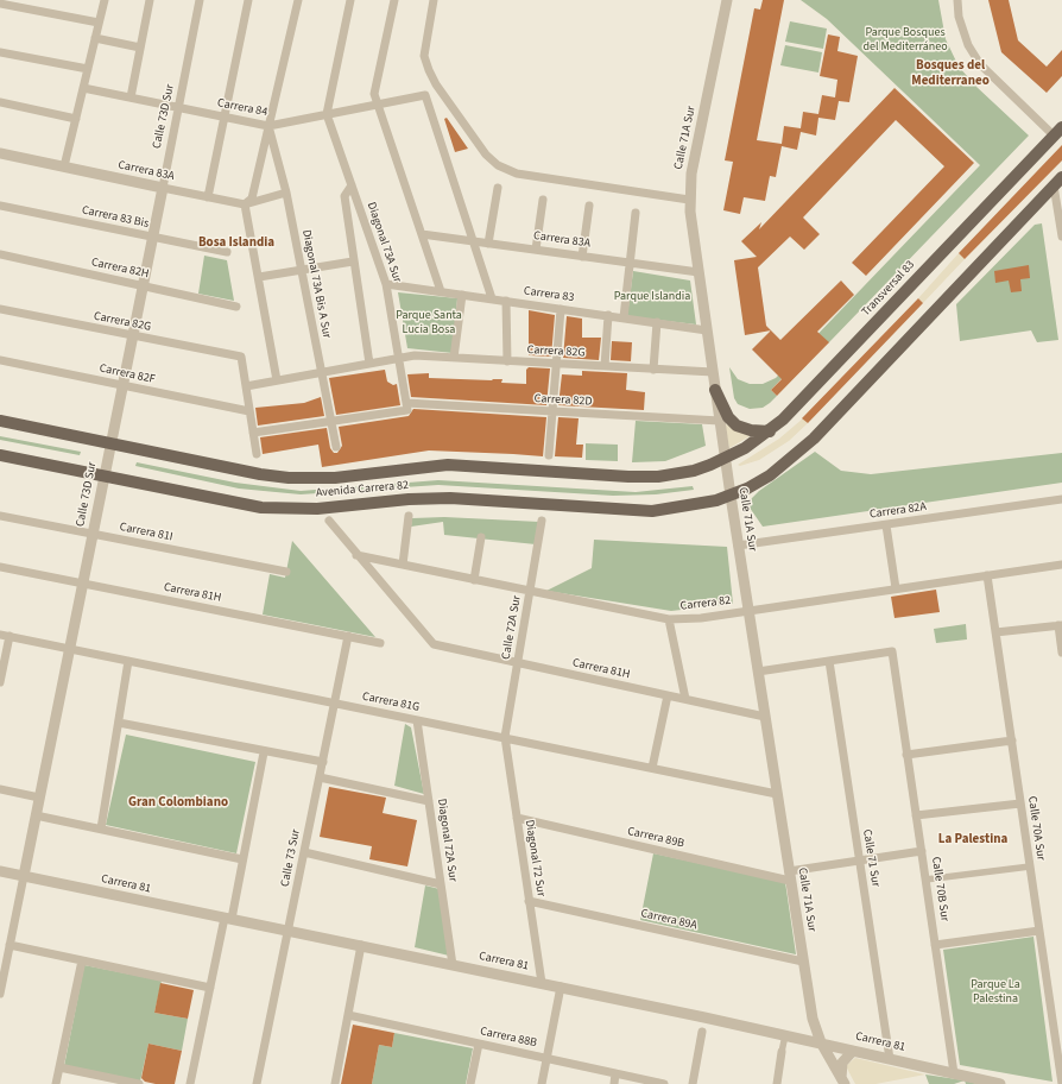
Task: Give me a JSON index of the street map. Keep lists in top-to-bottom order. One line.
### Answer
{"streets":{"main road":["Transversal 83","Avenida Carrera 82"],"street":["Carrera 84","Calle 73D Sur","Calle 71A Sur","Carrera 83A","Carrera 83 Bis","Diagonal 73A Sur","Carrera 82H","Diagonal 73A Bis A Sur","Carrera 83","Carrera 82G","Carrera 82F","Carrera 82D","Carrera 82A","Carrera 81I","Carrera 81H","Carrera 82","Calle 72A Sur","Carrera 81G","Calle 70A Sur","Carrera 89B","Diagonal 72A Sur","Calle 73 Sur","Diagonal 72 Sur","Calle 71 Sur","Carrera 81","Calle 70B Sur","Carrera 89A","Carrera 88B"]},"crossings":[["Carrera 84","Calle 73D Sur"],["Carrera 84","Carrera 83A"],["Carrera 84","Diagonal 73A Sur"],["Carrera 84","Diagonal 73A Bis A Sur"],["Calle 73D Sur","Carrera 83A"],["Calle 73D Sur","Carrera 83 Bis"],["Calle 73D Sur","Carrera 82H"],["Calle 73D Sur","Carrera 82G"],["Calle 73D Sur","Carrera 82F"],["Calle 73D Sur","Avenida Carrera 82"],["Calle 73D Sur","Carrera 81I"],["Calle 73D Sur","Carrera 81H"],["Calle 73D Sur","Carrera 81G"],["Calle 73D Sur","Carrera 81"],["Calle 71A Sur","Carrera 83A"],["Calle 71A Sur","Transversal 83"],["Calle 71A Sur","Carrera 83"],["Calle 71A Sur","Carrera 82G"],["Calle 71A Sur","Carrera 82D"],["Calle 71A Sur","Avenida Carrera 82"],["Calle 71A Sur","Carrera 82A"],["Calle 71A Sur","Carrera 81H"],["Calle 71A Sur","Carrera 82"],["Calle 71A Sur","Carrera 81G"],["Calle 71A Sur","Carrera 89B"],["Calle 71A Sur","Carrera 81"],["Calle 71A Sur","Carrera 89A"],["Carrera 83A","Diagonal 73A Bis A Sur"],["Diagonal 73A Sur","Carrera 83"],["Diagonal 73A Sur","Carrera 82G"],["Diagonal 73A Sur","Carrera 82D"],["Diagonal 73A Bis A Sur","Carrera 82G"],["Diagonal 73A Bis A Sur","Carrera 82D"],["Transversal 83","Avenida Carrera 82"],["Carrera 81H","Carrera 82"],["Carrera 81H","Calle 72A Sur"],["Carrera 81H","Calle 73 Sur"],["Carrera 82","Calle 72A Sur"],["Carrera 82","Calle 70A Sur"],["Calle 72A Sur","Carrera 81G"],["Calle 72A Sur","Diagonal 72 Sur"],["Carrera 81G","Diagonal 72A Sur"],["Carrera 81G","Calle 73 Sur"],["Carrera 81G","Diagonal 72 Sur"],["Carrera 89B","Diagonal 72 Sur"],["Diagonal 72A Sur","Carrera 81"],["Calle 73 Sur","Carrera 81"],["Diagonal 72 Sur","Carrera 81"],["Diagonal 72 Sur","Carrera 89A"],["Calle 71 Sur","Carrera 81"],["Calle 71 Sur","Calle 70B Sur"],["Carrera 81","Calle 70B Sur"]],"districts":["Bosques del Mediterraneo","Bosa Islandia","Gran Colombiano","La Palestina"],"parks":["Parque Bosques del Mediterráneo","Parque Islandia","Parque Santa Lucia Bosa","Parque La Palestina"]}
